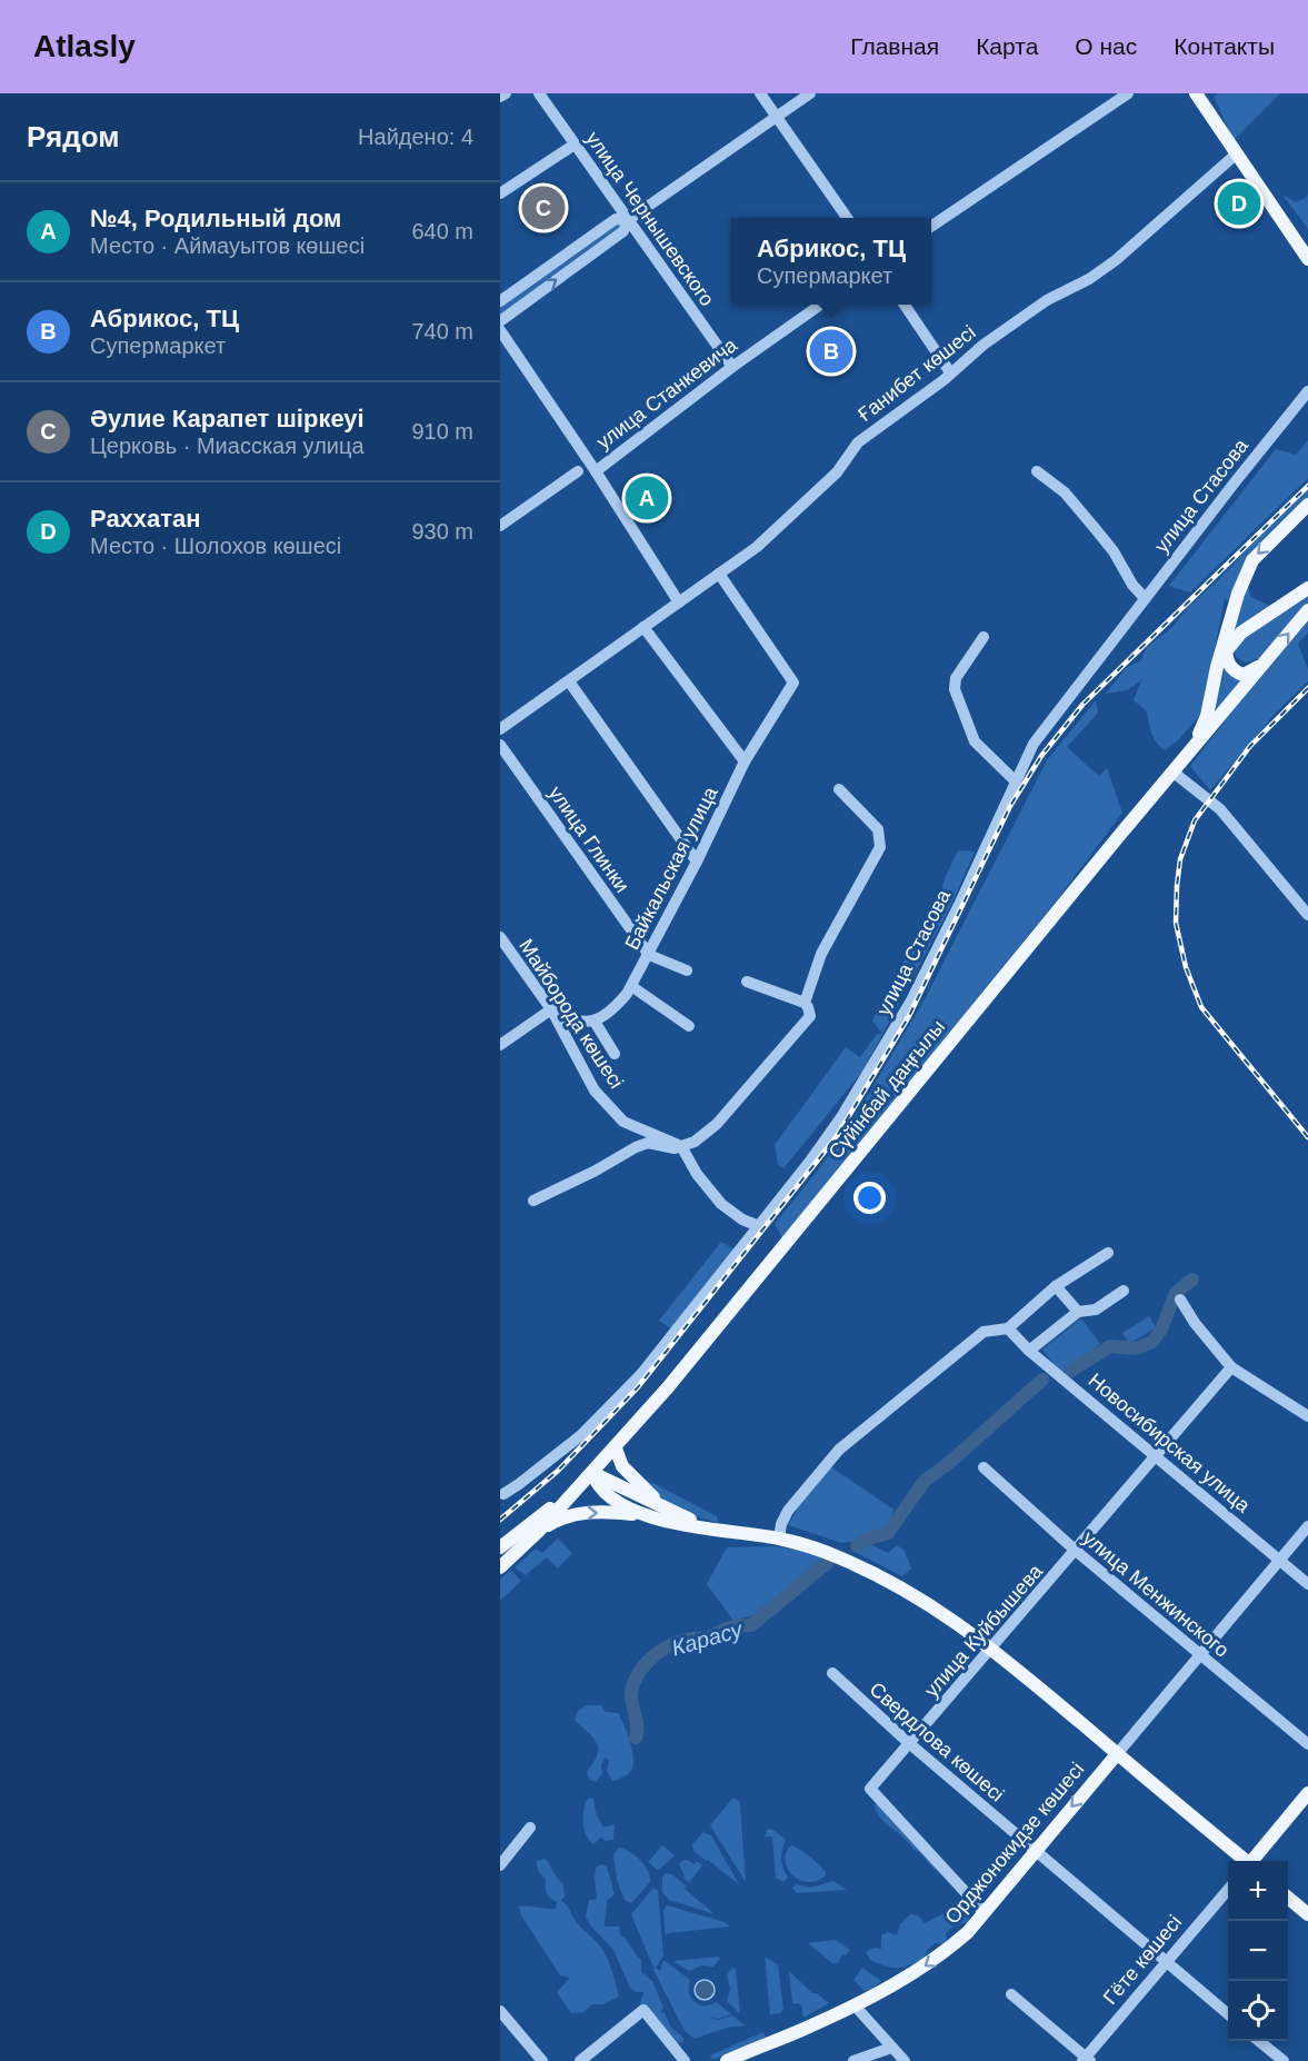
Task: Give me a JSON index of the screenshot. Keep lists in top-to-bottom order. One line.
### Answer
{"streets":{"main road":["Сүйінбай даңғылы","Орджонокидзе көшесі"],"street":["улица Чернышевского","Ғанибет көшесі","улица Станкевича","улица Стасова","улица Глинки","Байкальская улица","Майборода көшесі","Новосибирская улица","улица Менжинского","улица Куйбышева","Свердлова көшесі","Гёте көшесі"]},"crossings":[["улица Чернышевского","улица Станкевича"],["Ғанибет көшесі","Байкальская улица"],["улица Глинки","Байкальская улица"],["Новосибирская улица","улица Куйбышева"],["улица Менжинского","улица Куйбышева"],["улица Куйбышева","Свердлова көшесі"],["улица Куйбышева","Орджонокидзе көшесі"],["Свердлова көшесі","Орджонокидзе көшесі"],["Свердлова көшесі","Гёте көшесі"]],"one_way":["Орджонокидзе көшесі"],"water":["Карасу"],"page":{"header":"Atlasly","nav":["Главная","Карта","О нас","Контакты"],"heading":["Рядом","Найдено: 4"],"pins":["D","C","B","A"],"list":[{"mark":"A","name":"№4, Родильный дом","note":"Место · Аймауытов көшесі","value":"640 m"},{"mark":"B","name":"Абрикос, ТЦ","note":"Супермаркет","value":"740 m"},{"mark":"C","name":"Әулие Карапет шіркеуі","note":"Церковь · Миасская улица","value":"910 m"},{"mark":"D","name":"Раххатан","note":"Место · Шолохов көшесі","value":"930 m"}],"popup":["Абрикос, ТЦ","Супермаркет"],"map_buttons":["+","−"]}}
